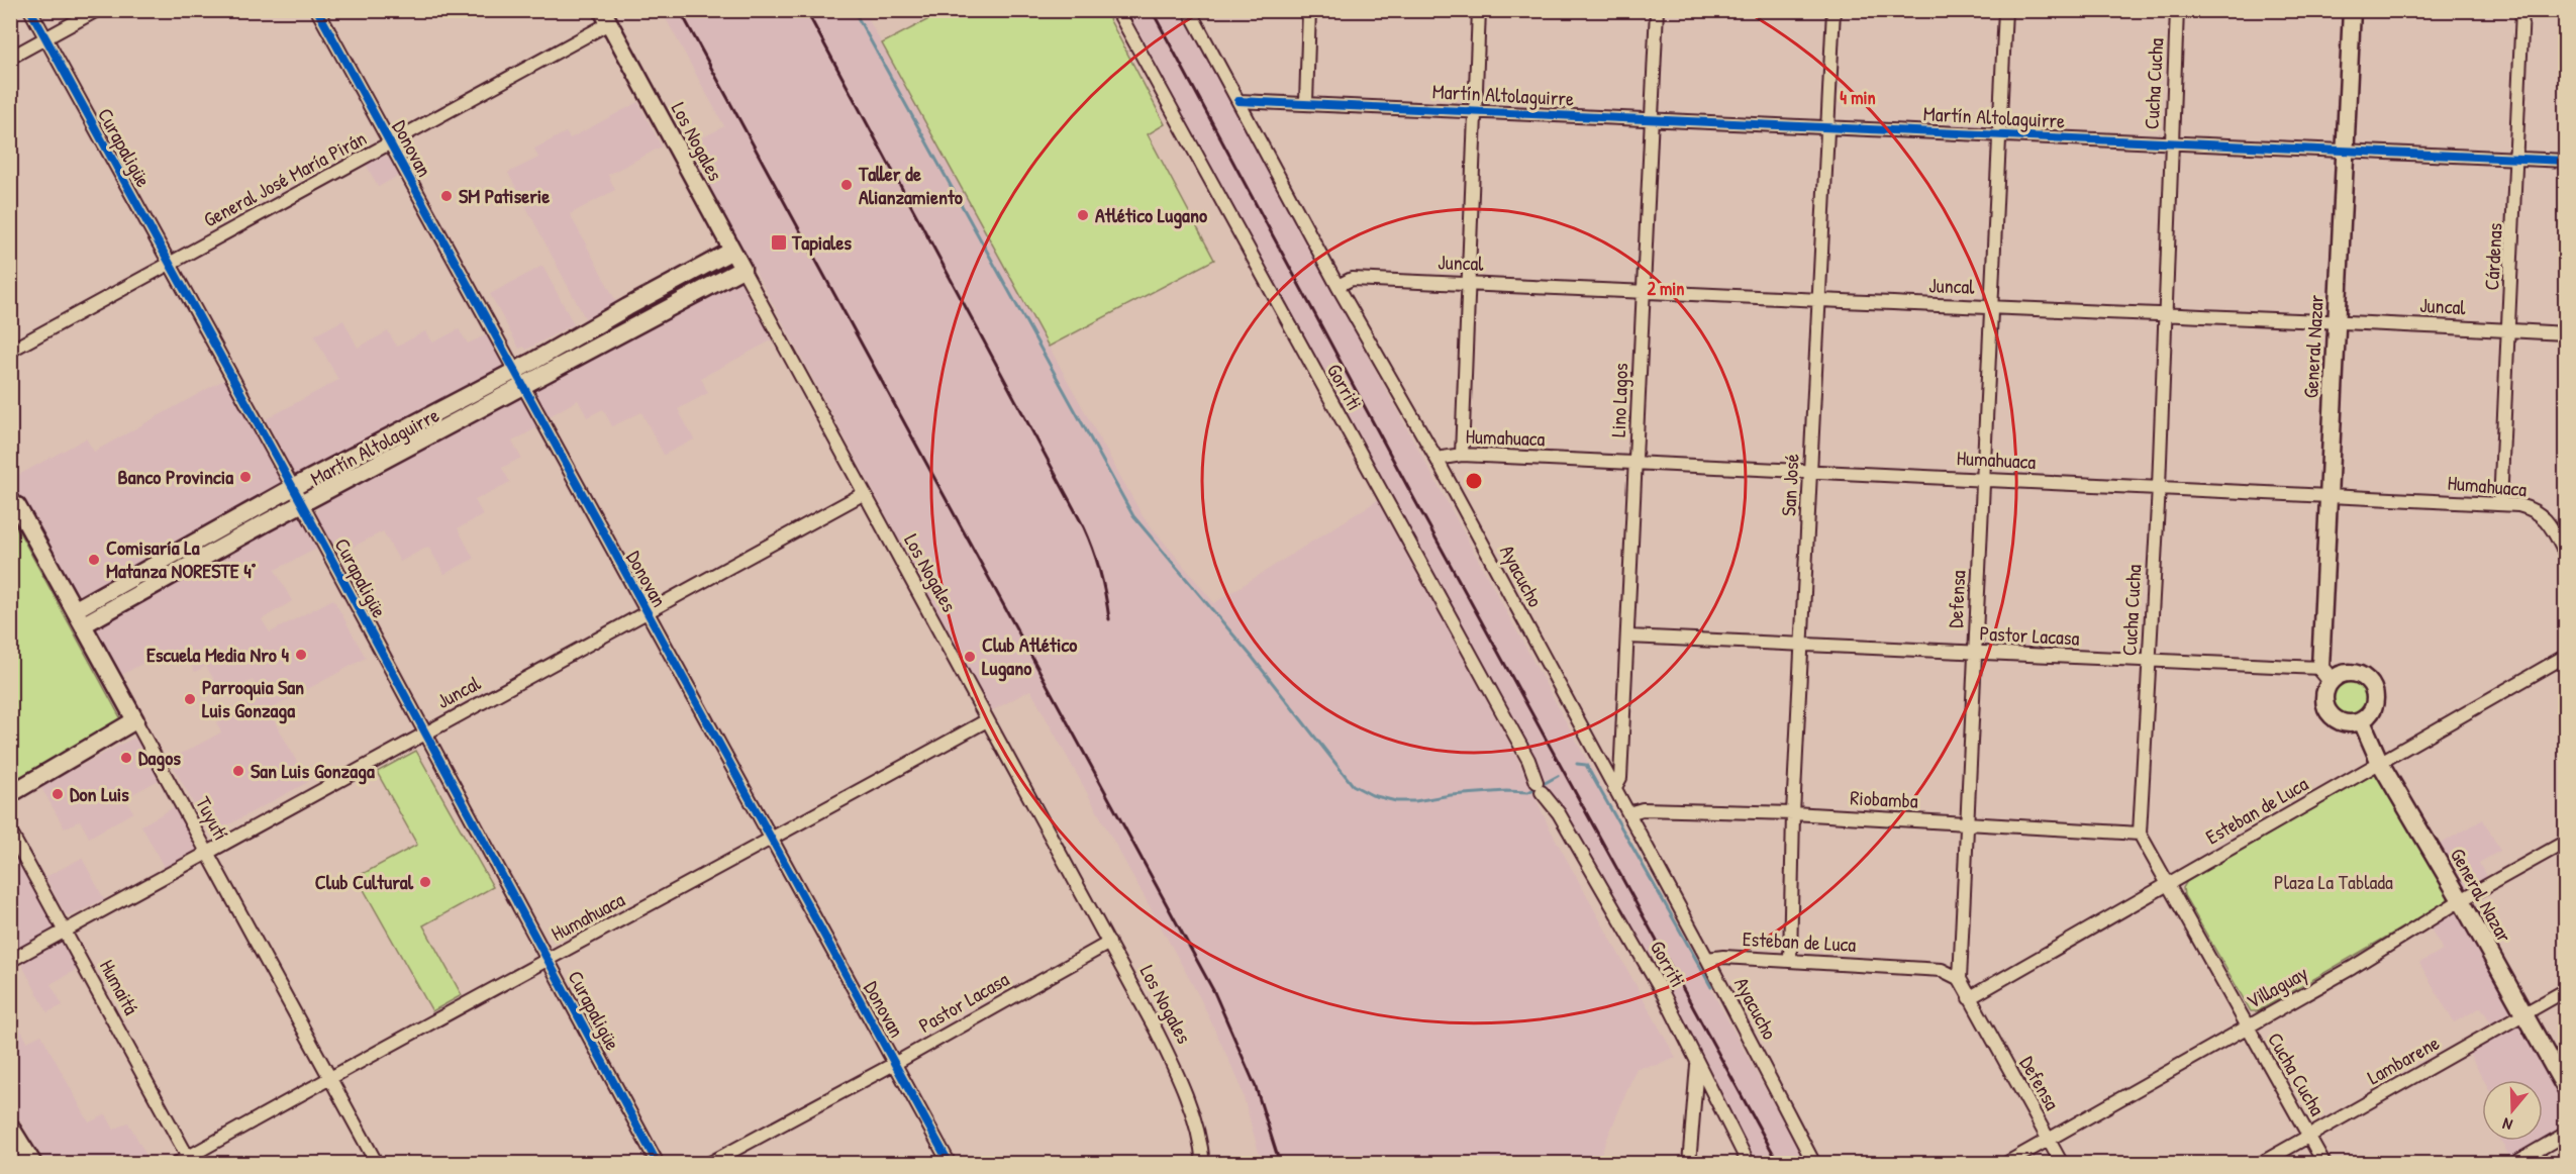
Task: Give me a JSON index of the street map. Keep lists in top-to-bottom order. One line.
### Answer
{"streets":{"street":["Cucha Cucha","Martín Altolaguirre","Los Nogales","Curapaligüe","Donovan","General José María Pirán","Cárdenas","Juncal","General Nazar","Gorriti","Lino Lagos","Humahuaca","San José","Ayacucho","Defensa","Pastor Lacasa","Riobamba","Esteban de Luca","Tuyutí","Humaitá","Villaguay","Lambarene"]},"crossings":[["Cucha Cucha","Martín Altolaguirre"],["Cucha Cucha","Juncal"],["Cucha Cucha","Humahuaca"],["Cucha Cucha","Pastor Lacasa"],["Cucha Cucha","Riobamba"],["Cucha Cucha","Esteban de Luca"],["Cucha Cucha","Villaguay"],["Cucha Cucha","Lambarene"],["Martín Altolaguirre","Los Nogales"],["Martín Altolaguirre","Curapaligüe"],["Martín Altolaguirre","Donovan"],["Martín Altolaguirre","Cárdenas"],["Martín Altolaguirre","General Nazar"],["Martín Altolaguirre","Lino Lagos"],["Martín Altolaguirre","San José"],["Martín Altolaguirre","Ayacucho"],["Martín Altolaguirre","Defensa"],["Martín Altolaguirre","Tuyutí"],["Los Nogales","General José María Pirán"],["Los Nogales","Juncal"],["Los Nogales","Humahuaca"],["Los Nogales","Pastor Lacasa"],["Curapaligüe","General José María Pirán"],["Curapaligüe","Juncal"],["Curapaligüe","Humahuaca"],["Donovan","General José María Pirán"],["Donovan","Juncal"],["Donovan","Humahuaca"],["Donovan","Pastor Lacasa"],["Cárdenas","Juncal"],["Cárdenas","Humahuaca"],["Juncal","General Nazar"],["Juncal","Lino Lagos"],["Juncal","San José"],["Juncal","Ayacucho"],["Juncal","Defensa"],["Juncal","Tuyutí"],["Juncal","Humaitá"],["General Nazar","Humahuaca"],["General Nazar","Pastor Lacasa"],["General Nazar","Esteban de Luca"],["General Nazar","Villaguay"],["General Nazar","Lambarene"],["Lino Lagos","Humahuaca"],["Lino Lagos","Ayacucho"],["Lino Lagos","Pastor Lacasa"],["Humahuaca","San José"],["Humahuaca","Ayacucho"],["Humahuaca","Defensa"],["Humahuaca","Tuyutí"],["Humahuaca","Humaitá"],["San José","Pastor Lacasa"],["San José","Riobamba"],["San José","Esteban de Luca"],["Ayacucho","Riobamba"],["Ayacucho","Esteban de Luca"],["Defensa","Pastor Lacasa"],["Defensa","Riobamba"],["Defensa","Esteban de Luca"],["Defensa","Villaguay"]],"parks":["Plaza La Tablada"],"places":{"other":["Taller de Alianzamiento","SM Patiserie","Atlético Lugano","Banco Provincia","Comisaría La Matanza NORESTE 4°","Escuela Media Nro 4","Club Atlético Lugano","Parroquia San Luis Gonzaga","Dagos","San Luis Gonzaga","Don Luis","Club Cultural"],"transit":["Tapiales"]},"north":"bottom","rings":["4 min","2 min"]}
